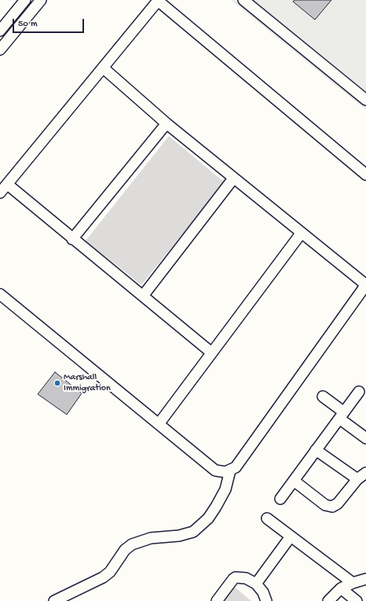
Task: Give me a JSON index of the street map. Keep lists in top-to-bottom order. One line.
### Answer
{"places":["Marshall Immigration"],"scale_bar":"50 m"}
